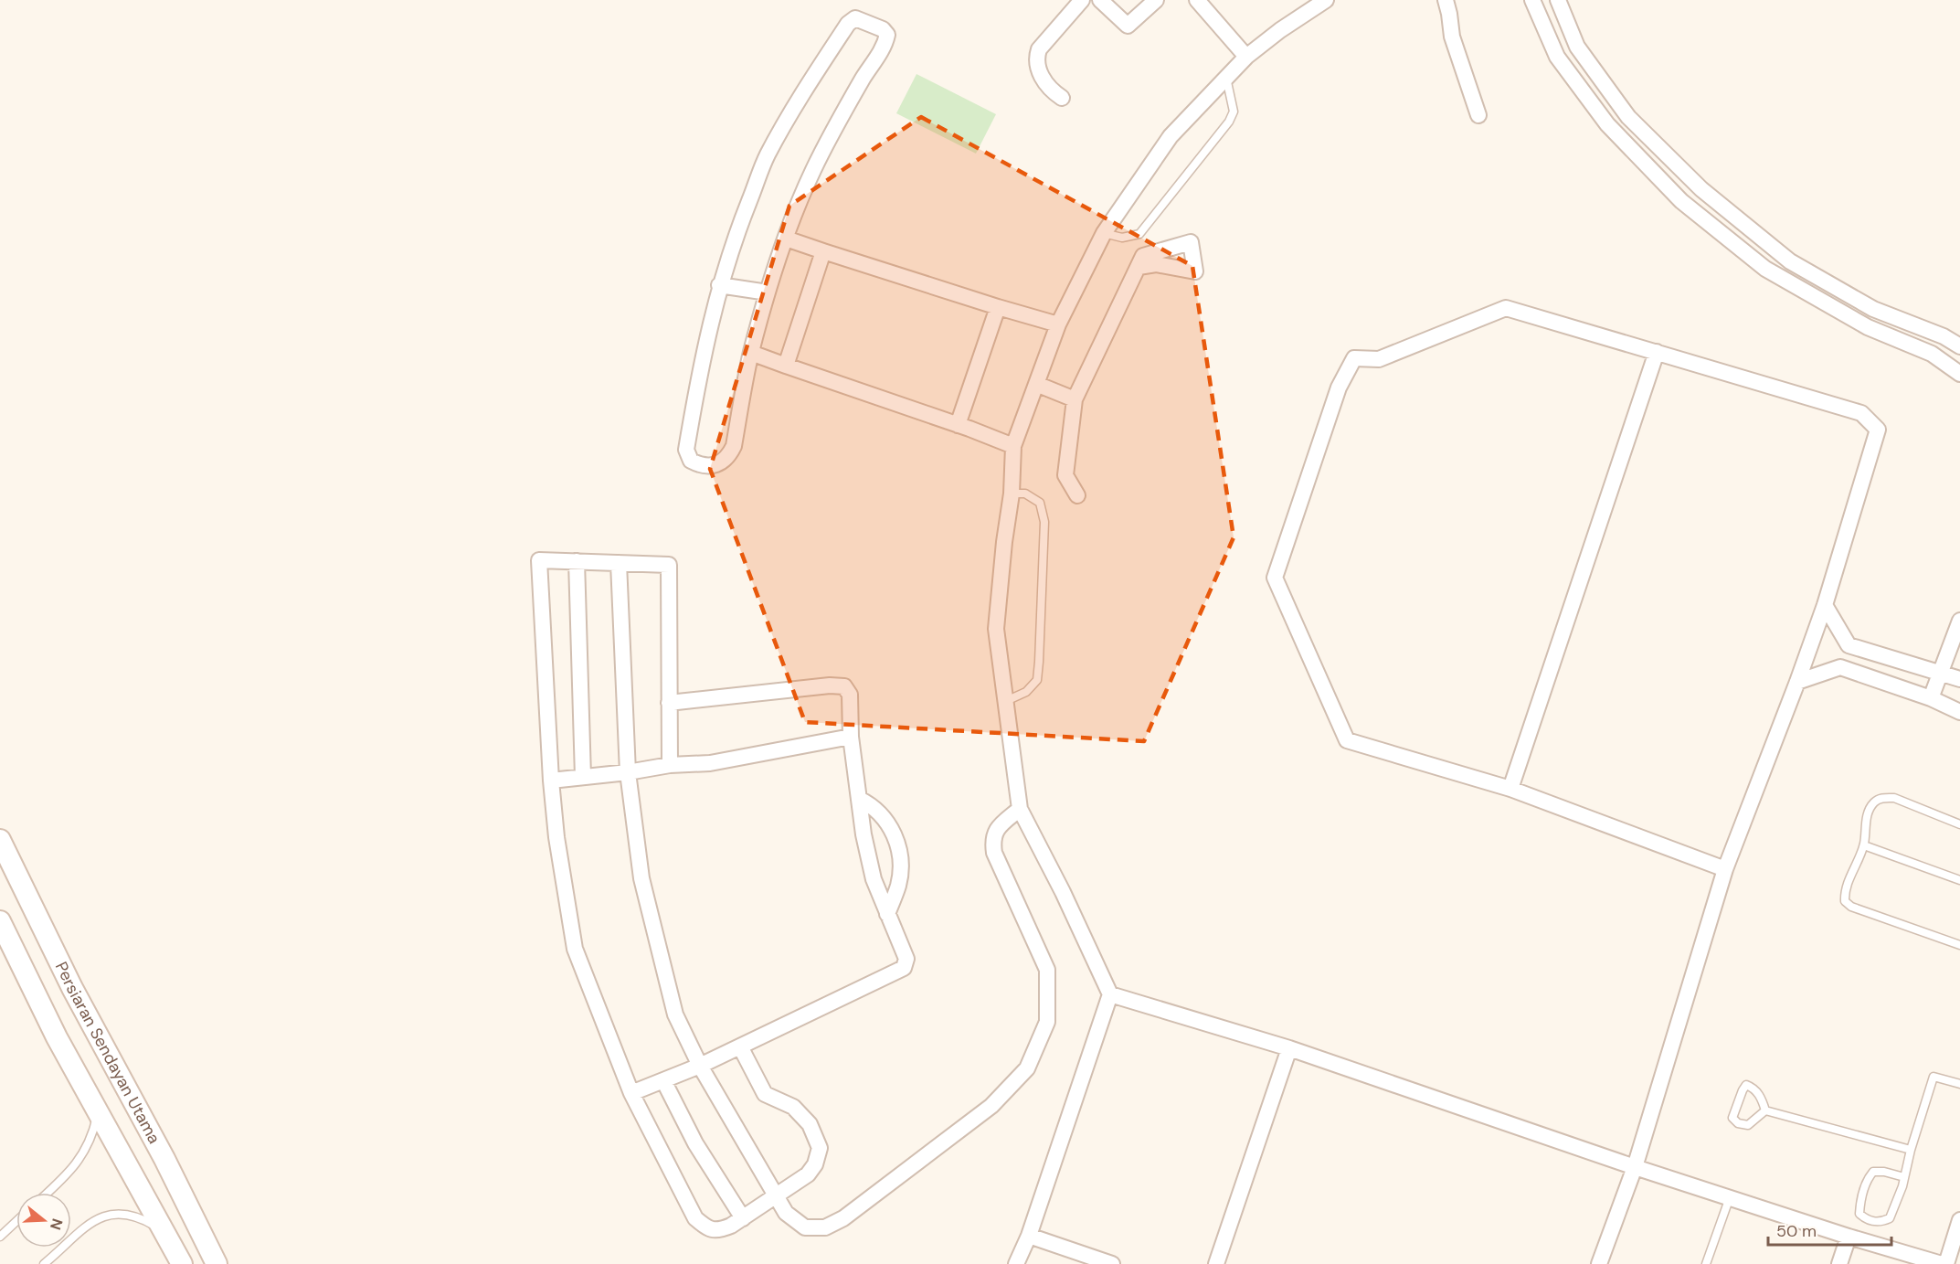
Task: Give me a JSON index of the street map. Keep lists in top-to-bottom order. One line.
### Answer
{"streets":{"main road":["Persiaran Sendayan Utama"]},"scale_bar":"50 m","north":"right"}
